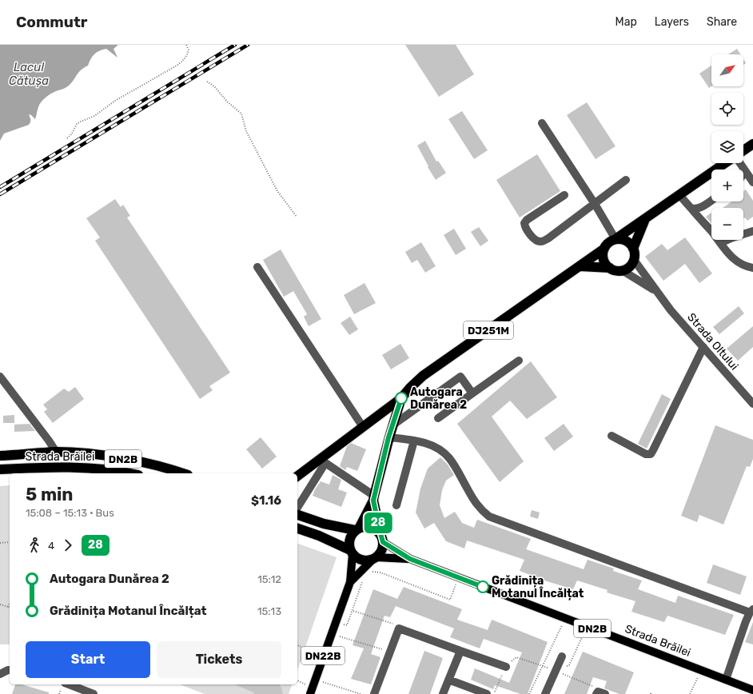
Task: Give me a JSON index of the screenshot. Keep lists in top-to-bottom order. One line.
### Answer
{"streets":{"highway":["DJ251M","Strada Brăilei","DN2B"],"main road":["DN22B"],"street":["Strada Oltului"]},"crossings":[["DJ251M","Strada Oltului"],["DJ251M","Strada Brăilei"],["DJ251M","DN22B"],["Strada Brăilei","DN22B"]],"water":["Lacul Cătușa"],"places":["Autogara Dunărea 2","Grădinița Motanul Încălțat"],"lines":["bus line 28"],"north":"top right","page":{"header":"Commutr","nav":["Map","Layers","Share"],"on_map":"28","map_buttons":["+","−"],"heading":["5 min","15:08 – 15:13 · Bus","$1.16"],"legs":["4","28"],"list":[{"name":"Autogara Dunărea 2","value":"15:12"},{"name":"Grădinița Motanul Încălțat","value":"15:13"}],"buttons":["Start","Tickets"]}}
